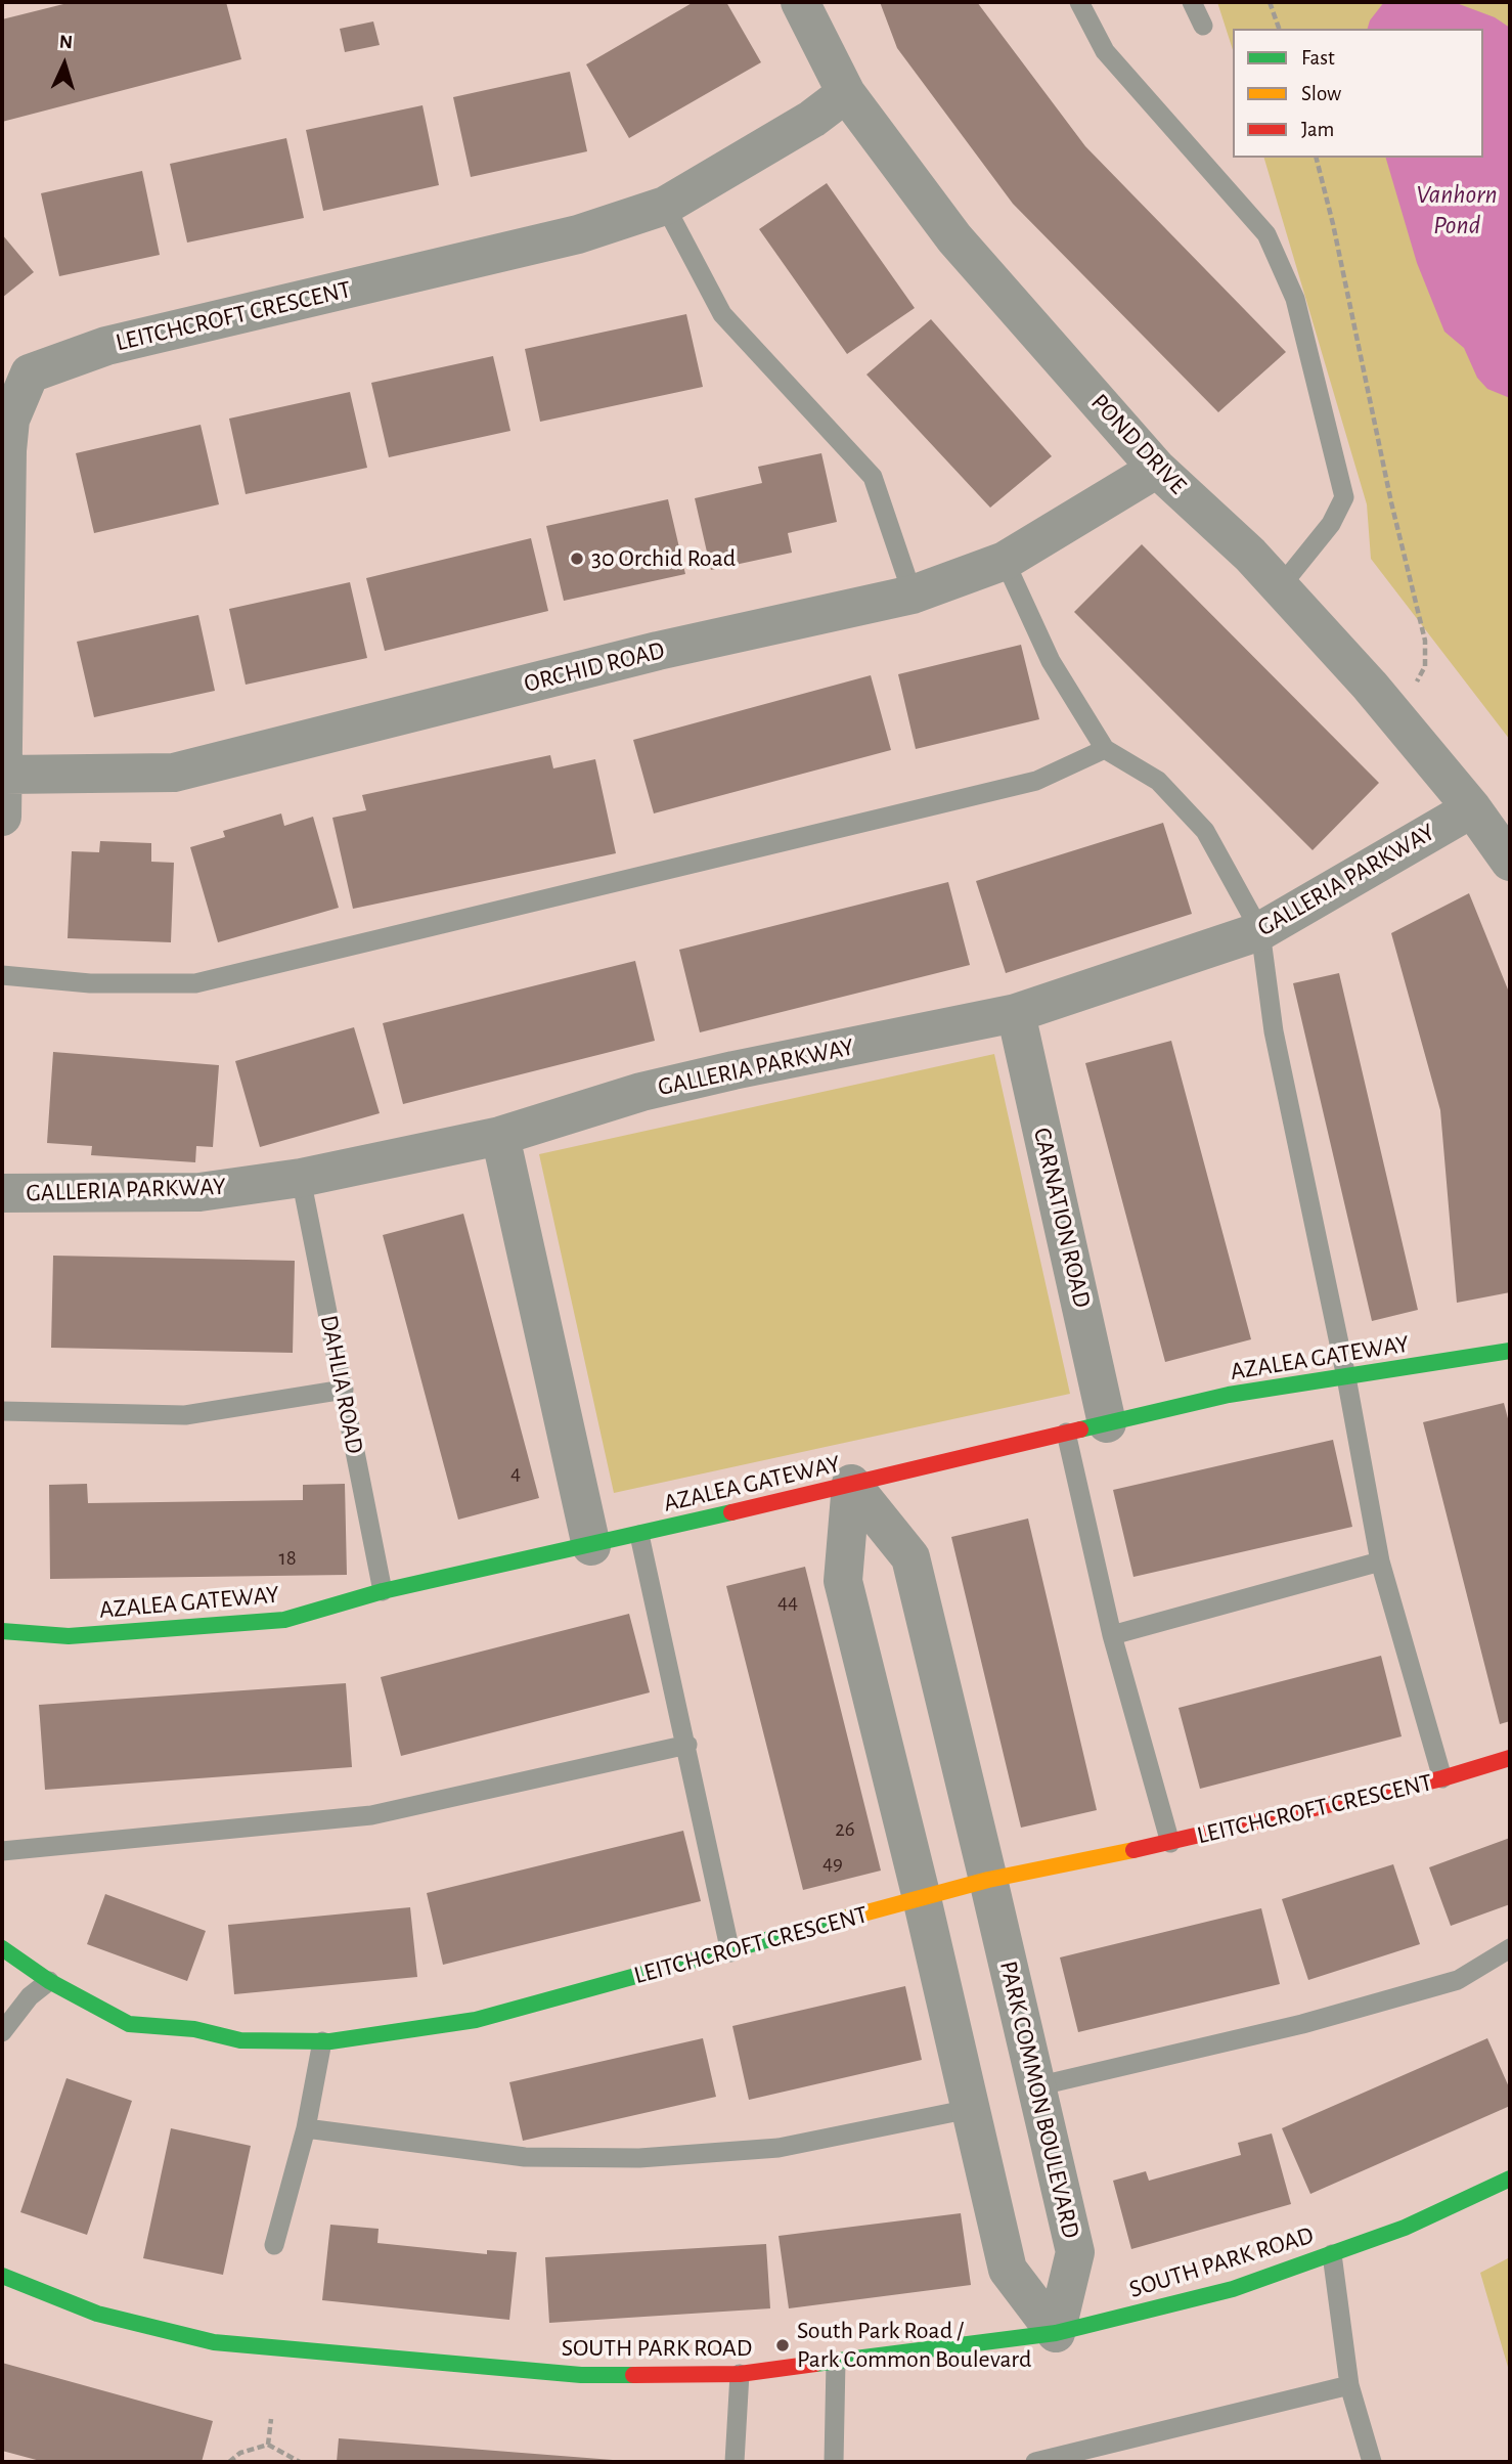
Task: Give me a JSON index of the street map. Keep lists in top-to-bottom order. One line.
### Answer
{"streets":{"street":["LEITCHCROFT CRESCENT","POND DRIVE","ORCHID ROAD","GALLERIA PARKWAY","CARNATION ROAD","AZALEA GATEWAY","PARK COMMON BOULEVARD","SOUTH PARK ROAD"],"lane":["DAHLIA ROAD"]},"crossings":[["LEITCHCROFT CRESCENT","POND DRIVE"],["LEITCHCROFT CRESCENT","ORCHID ROAD"],["LEITCHCROFT CRESCENT","PARK COMMON BOULEVARD"],["POND DRIVE","ORCHID ROAD"],["POND DRIVE","GALLERIA PARKWAY"],["GALLERIA PARKWAY","CARNATION ROAD"],["GALLERIA PARKWAY","DAHLIA ROAD"],["CARNATION ROAD","AZALEA GATEWAY"],["AZALEA GATEWAY","DAHLIA ROAD"],["AZALEA GATEWAY","PARK COMMON BOULEVARD"],["PARK COMMON BOULEVARD","SOUTH PARK ROAD"]],"water":["Vanhorn Pond"],"places":["30 Orchid Road","South Park Road / Park Common Boulevard"],"house_numbers":["4","18","44","26","49"],"legend":["Fast","Slow","Jam"],"north":"top"}
